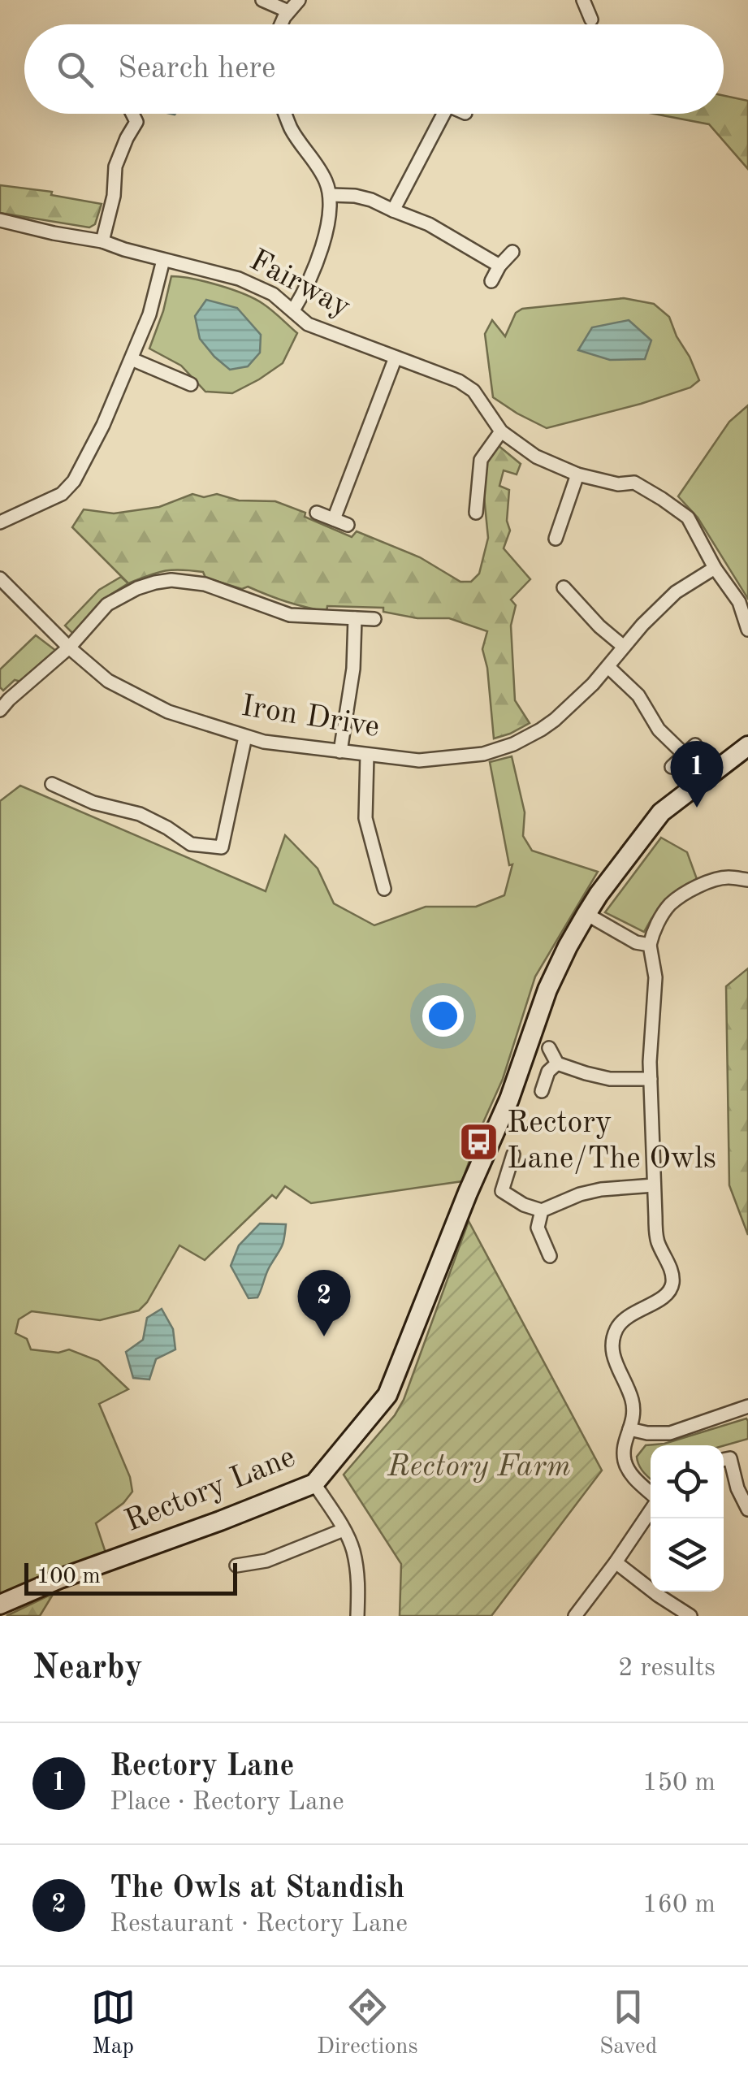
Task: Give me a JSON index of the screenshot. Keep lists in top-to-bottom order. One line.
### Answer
{"streets":{"main road":["Rectory Lane"],"street":["Fairway","Iron Drive"]},"crossings":[["Fairway","Iron Drive"]],"parks":["Rectory Farm"],"places":{"bus stop":["Rectory Lane/The Owls"]},"scale_bar":"100 m","page":{"search":"Search here","pins":["1","2"],"scale":"100 m","heading":["Nearby","2 results"],"list":[{"mark":"1","name":"Rectory Lane","note":"Place · Rectory Lane","value":"150 m"},{"mark":"2","name":"The Owls at Standish","note":"Restaurant · Rectory Lane","value":"160 m"}],"nav":["Map","Directions","Saved"]}}
